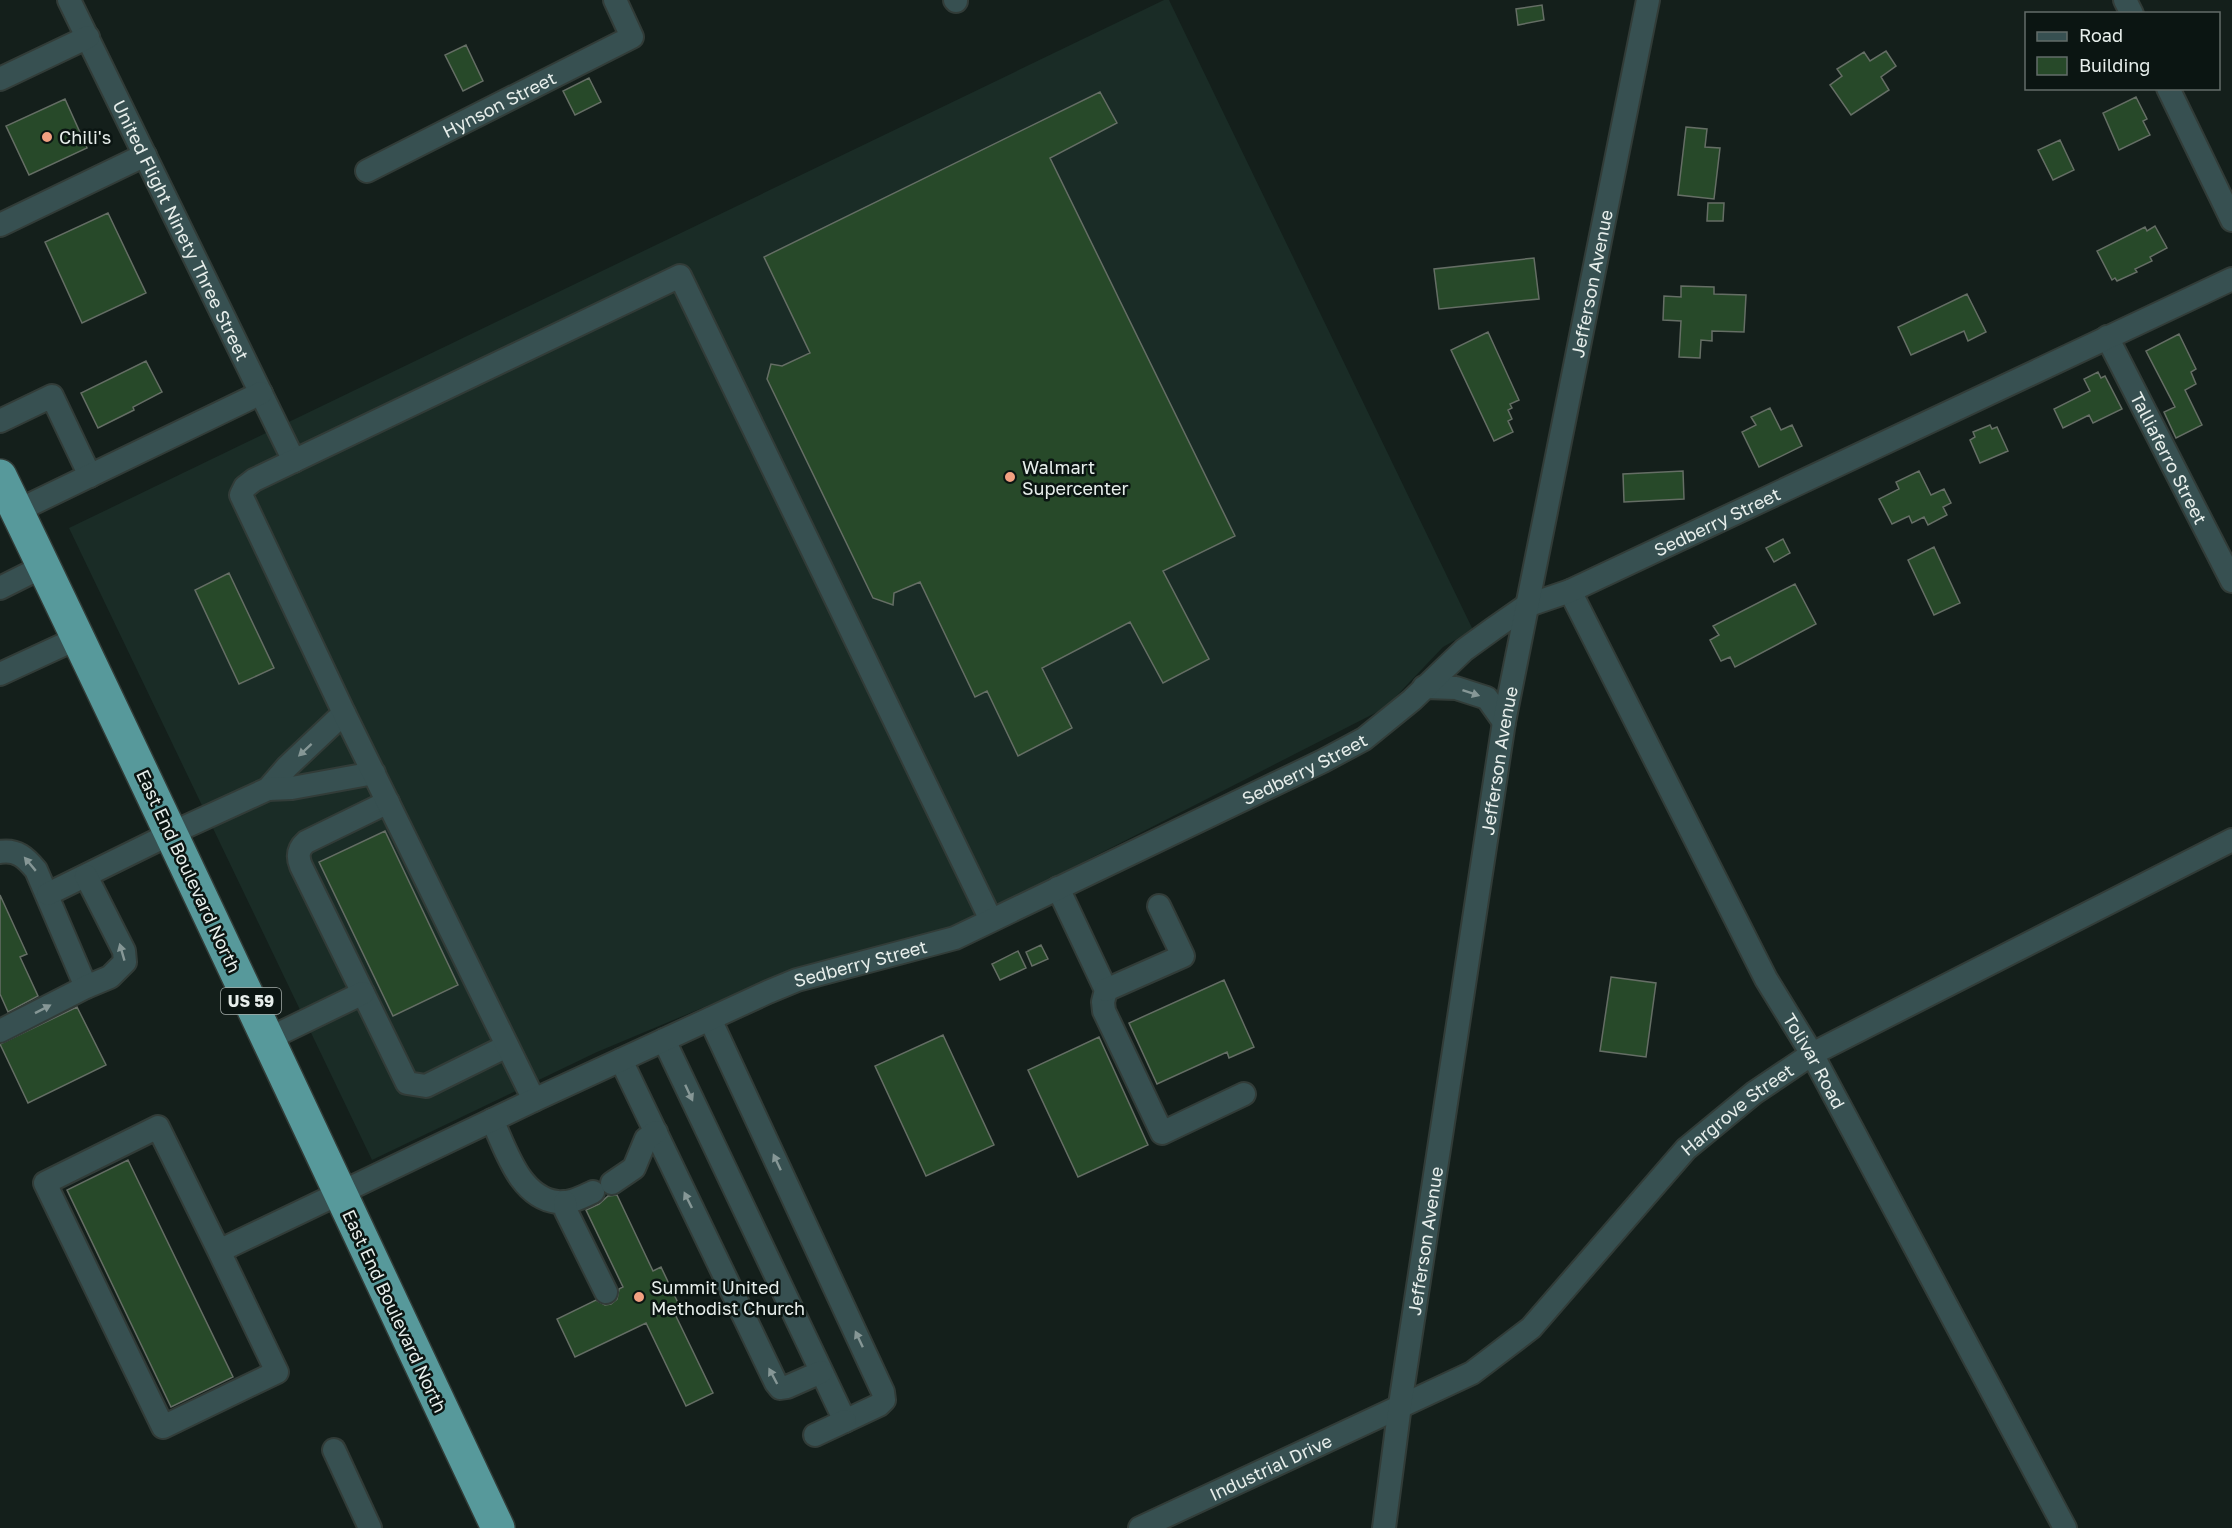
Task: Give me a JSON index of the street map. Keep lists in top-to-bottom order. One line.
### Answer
{"streets":{"highway":["East End Boulevard North","US 59"],"street":["Hynson Street","United Flight Ninety Three Street","Jefferson Avenue","Talliaferro Street","Sedberry Street","Tolivar Road","Hargrove Street","Industrial Drive"]},"crossings":[["Jefferson Avenue","Sedberry Street"],["Jefferson Avenue","Hargrove Street"],["Jefferson Avenue","Industrial Drive"],["Talliaferro Street","Sedberry Street"],["Sedberry Street","East End Boulevard North"],["Sedberry Street","Tolivar Road"],["Tolivar Road","Hargrove Street"],["Hargrove Street","Industrial Drive"]],"places":["Chili's","Walmart Supercenter","Summit United Methodist Church"],"legend":["Road","Building"]}
